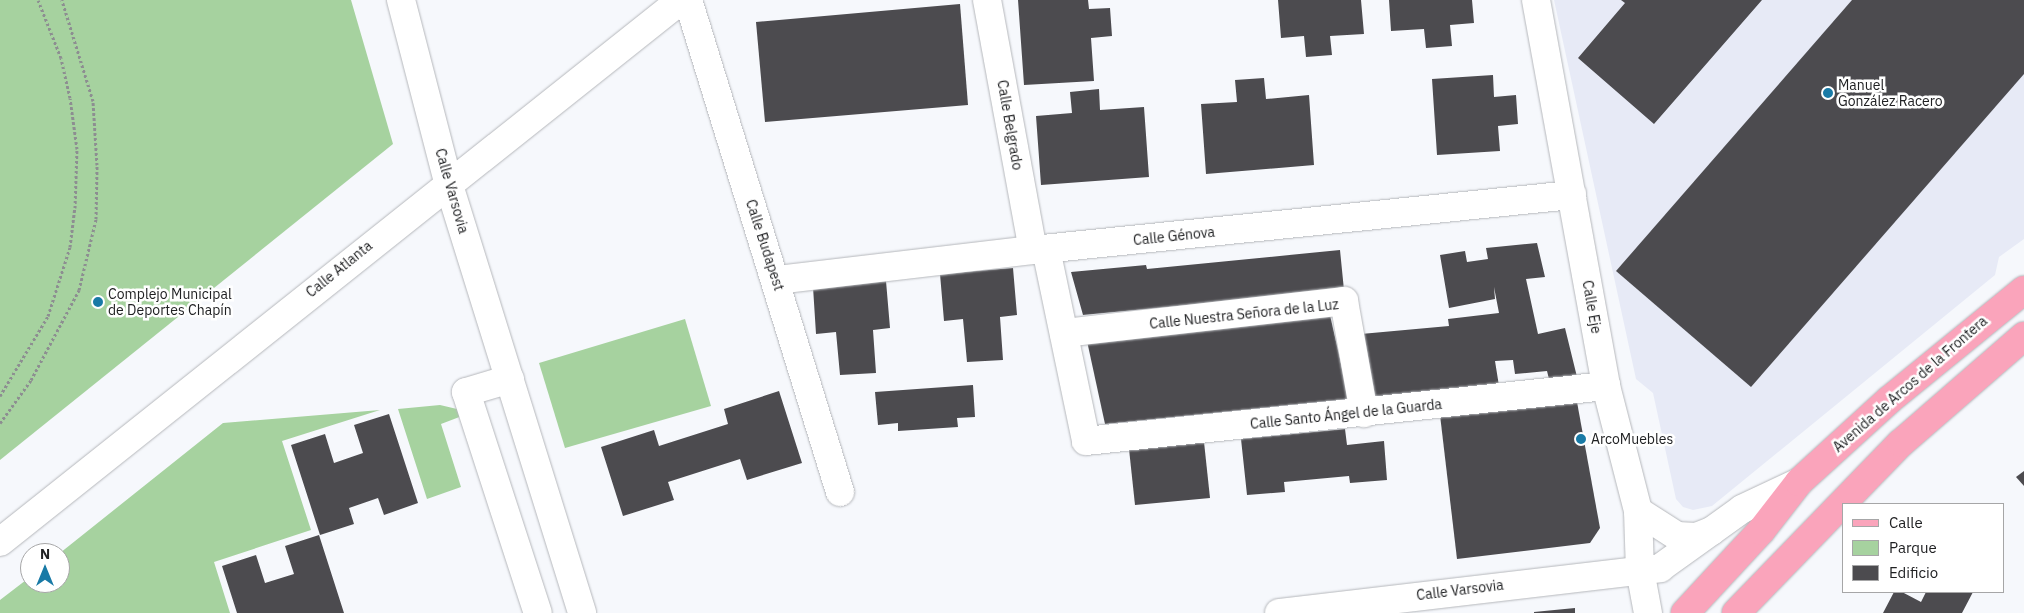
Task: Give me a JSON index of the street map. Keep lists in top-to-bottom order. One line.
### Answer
{"streets":{"main road":["Avenida de Arcos de la Frontera"],"street":["Calle Belgrado","Calle Varsovia","Calle Génova","Calle Budapest","Calle Atlanta","Calle Eje","Calle Nuestra Señora de la Luz","Calle Santo Ángel de la Guarda"]},"crossings":[["Calle Belgrado","Calle Génova"],["Calle Belgrado","Calle Nuestra Señora de la Luz"],["Calle Belgrado","Calle Santo Ángel de la Guarda"],["Calle Varsovia","Calle Atlanta"],["Calle Varsovia","Calle Eje"],["Calle Varsovia","Avenida de Arcos de la Frontera"],["Calle Génova","Calle Budapest"],["Calle Génova","Calle Eje"],["Calle Eje","Avenida de Arcos de la Frontera"],["Calle Eje","Calle Santo Ángel de la Guarda"],["Calle Nuestra Señora de la Luz","Calle Santo Ángel de la Guarda"]],"places":["Manuel González Racero","Complejo Municipal de Deportes Chapín","ArcoMuebles"],"legend":["Calle","Parque","Edificio"],"north":"top"}
